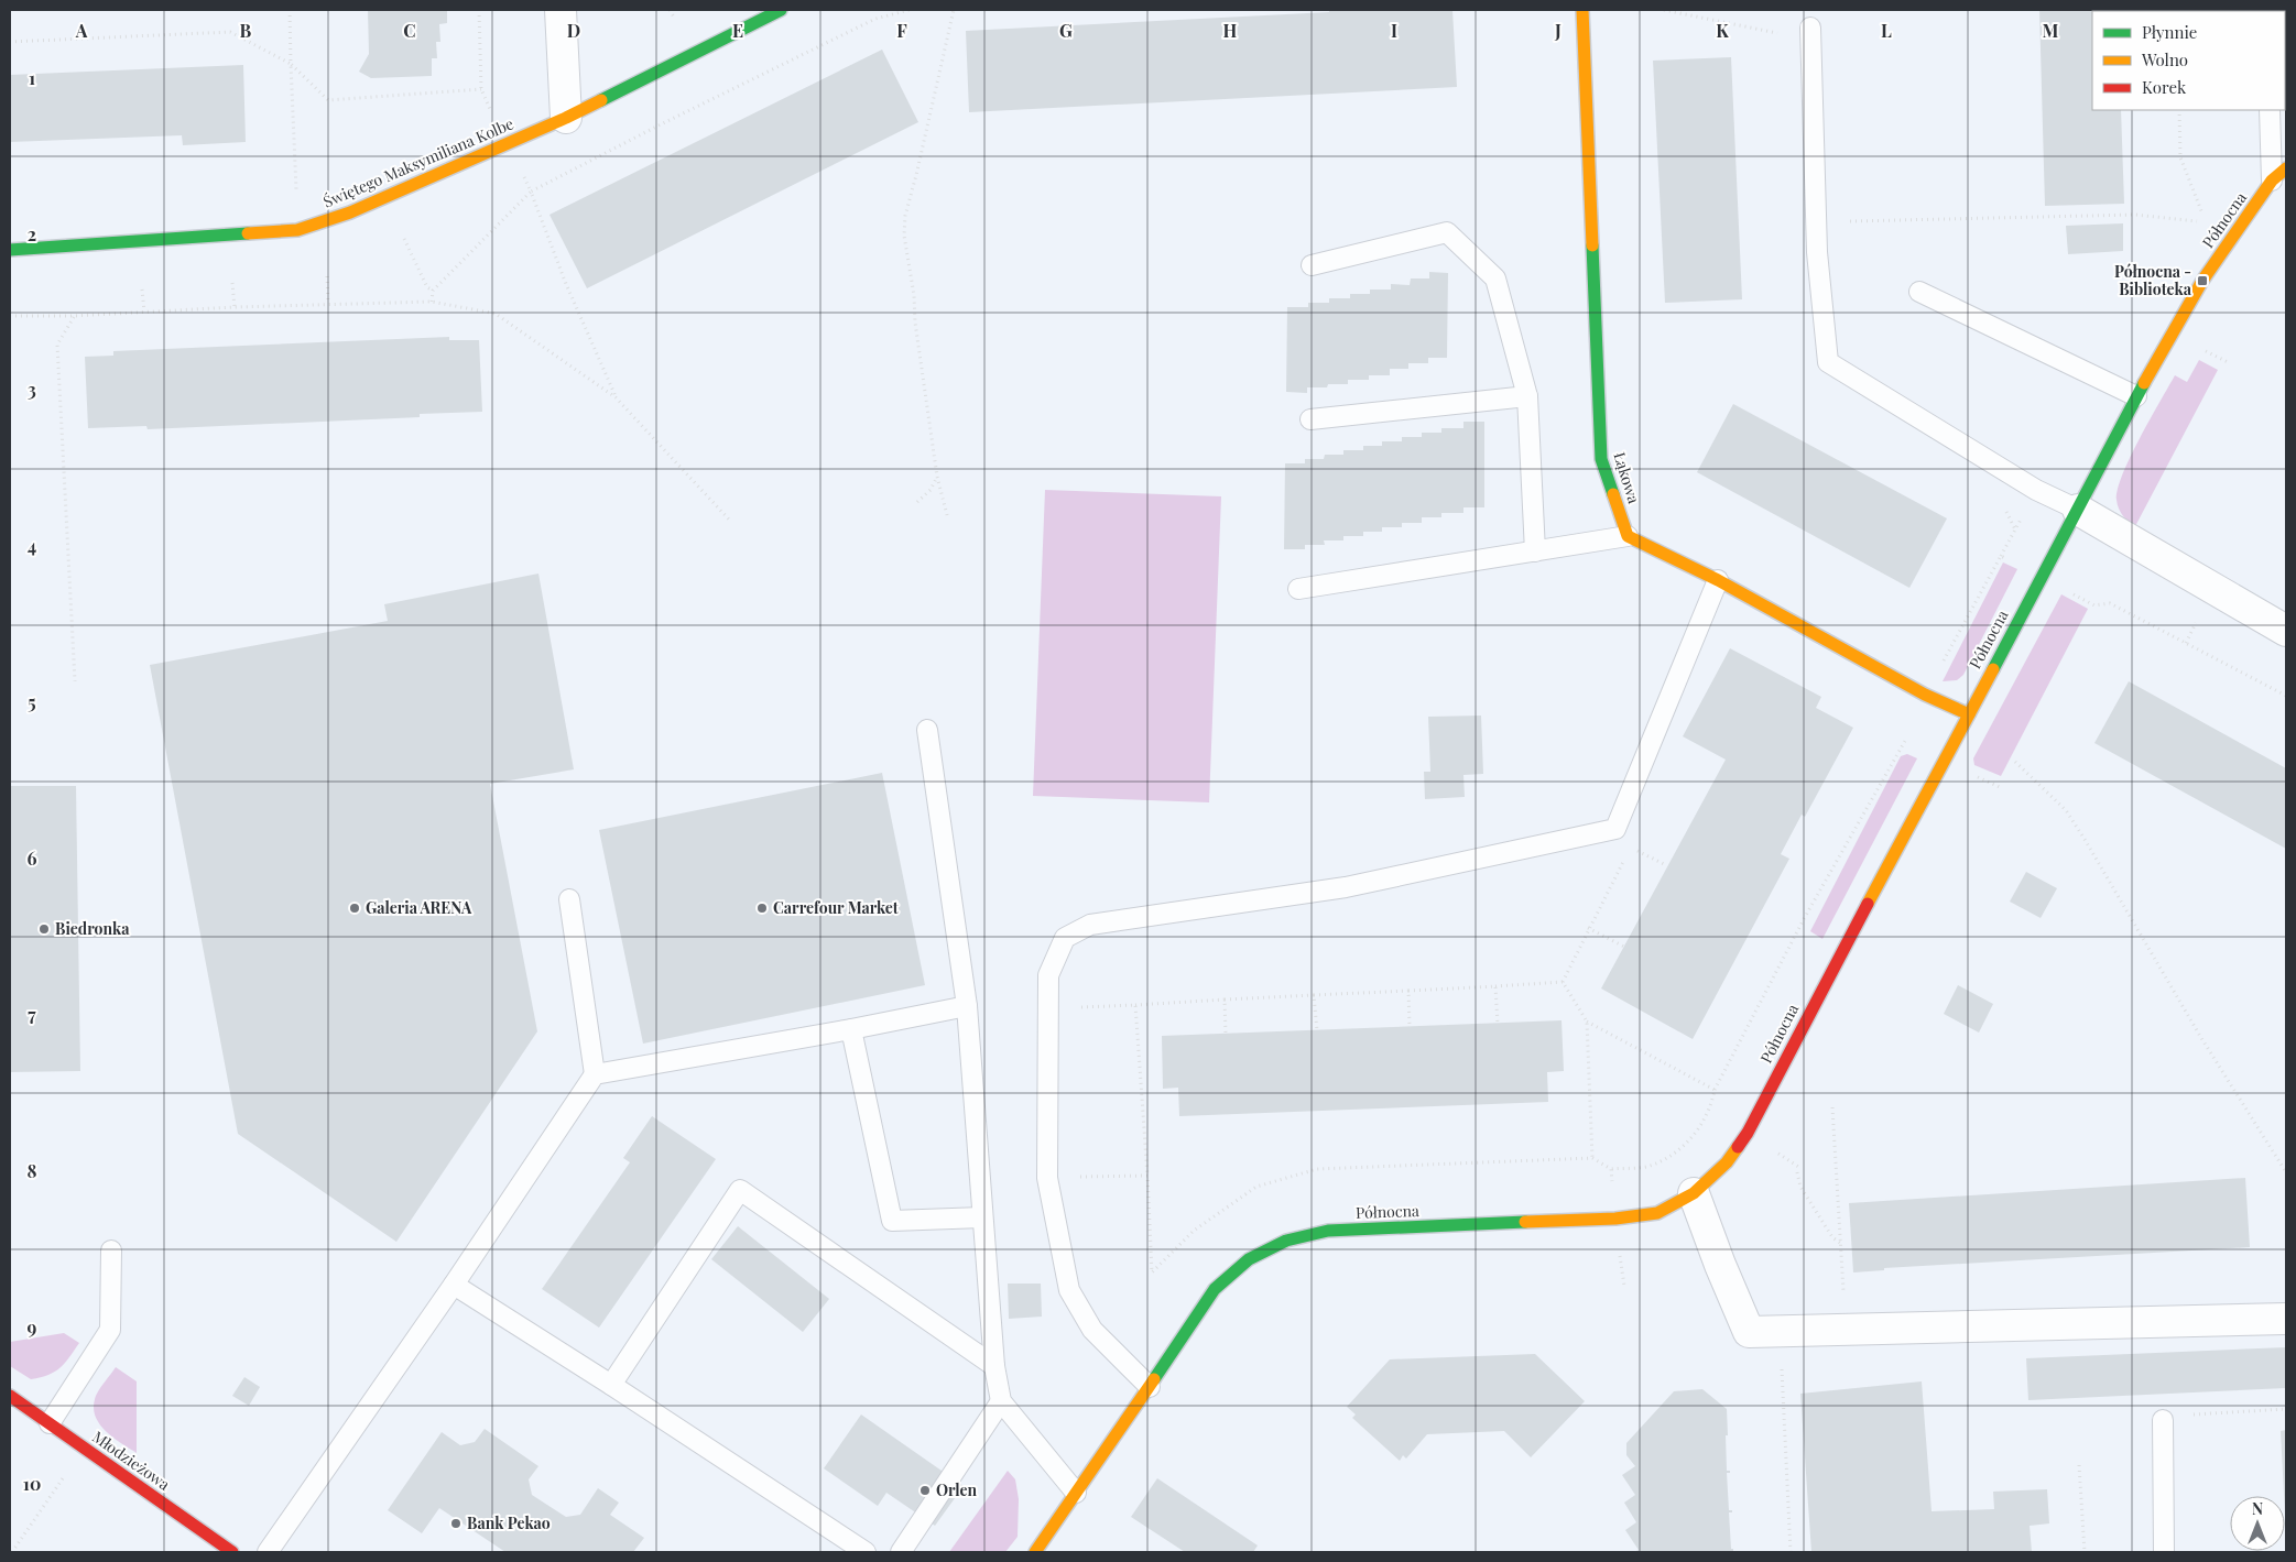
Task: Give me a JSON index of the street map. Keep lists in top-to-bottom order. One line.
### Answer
{"streets":{"street":["Świętego Maksymiliana Kolbe","Północna","Łąkowa","Młodzieżowa"]},"places":{"transit":["Północna - Biblioteka"],"other":["Galeria ARENA","Carrefour Market","Biedronka","Orlen","Bank Pekao"]},"legend":["Płynnie","Wolno","Korek"],"north":"top","grid":{"columns":["A","B","C","D","E","F","G","H","I","J","K","L","M"],"rows":["1","2","3","4","5","6","7","8","9","10"]}}
